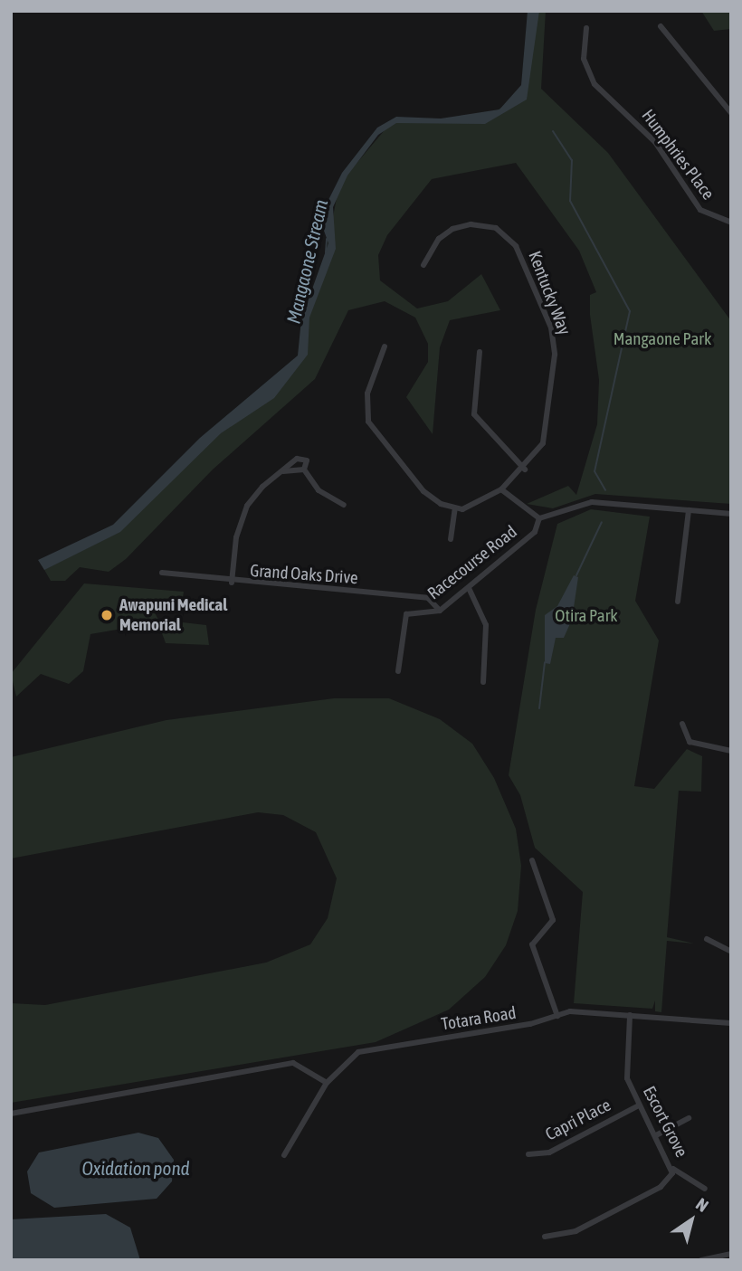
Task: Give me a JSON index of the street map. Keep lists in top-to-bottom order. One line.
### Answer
{"streets":{"street":["Humphries Place","Kentucky Way","Racecourse Road","Grand Oaks Drive","Totara Road","Capri Place","Escort Grove"]},"crossings":[["Racecourse Road","Grand Oaks Drive"],["Totara Road","Escort Grove"],["Capri Place","Escort Grove"]],"water":["Mangaone Stream","Oxidation pond"],"parks":["Mangaone Park","Otira Park"],"places":["Awapuni Medical Memorial"],"north":"top right"}
